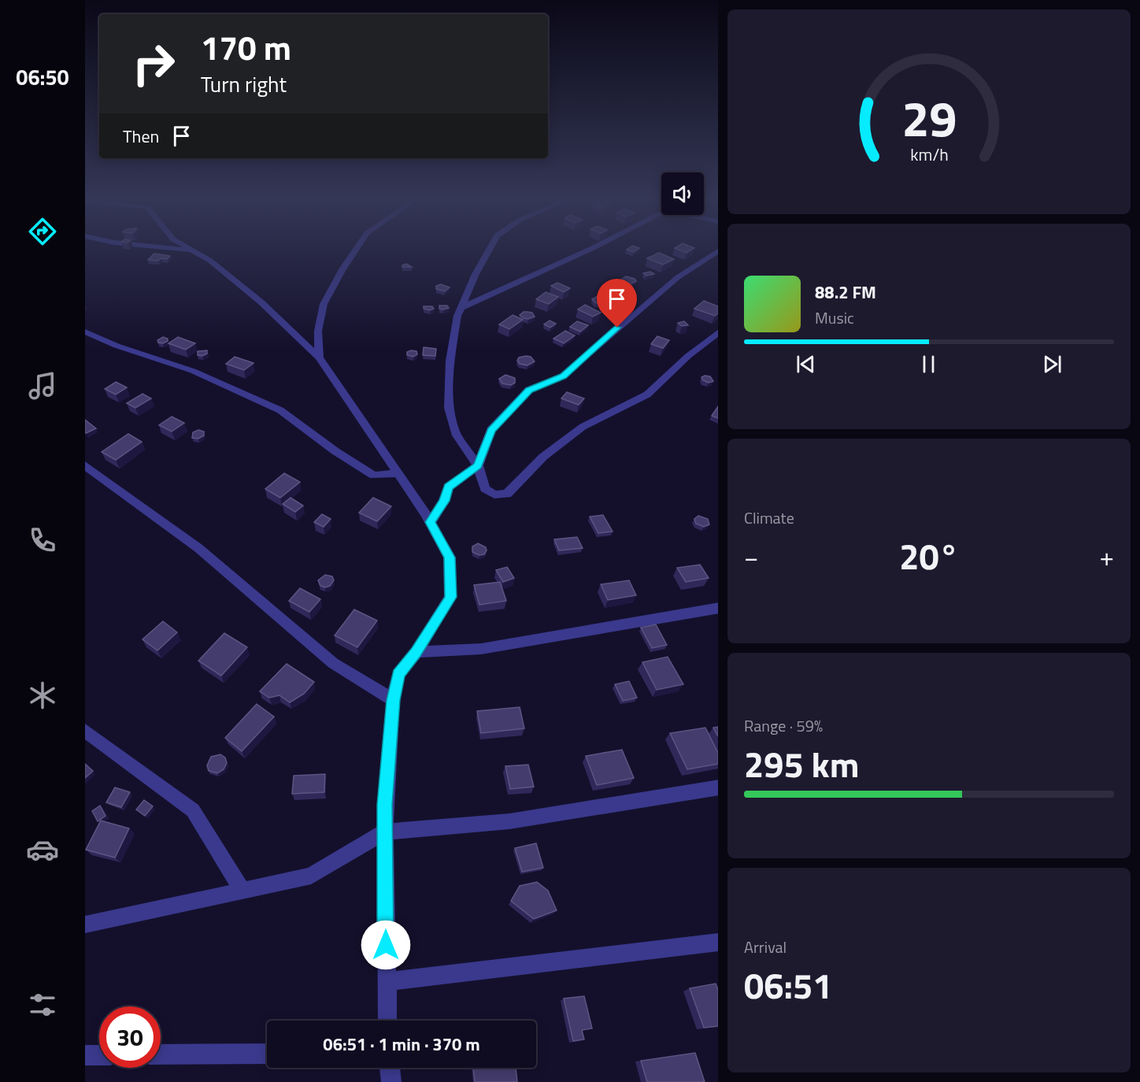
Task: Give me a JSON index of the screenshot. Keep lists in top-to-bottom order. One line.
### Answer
{"page":{"tabs":"06:50","turn":["170 m","Turn right"],"then":"Then","song":["88.2 FM","Music"],"tile":["Climate",["Range · 59%","295 km"],["Arrival","06:51"]],"heat":["−","20°","+"],"limit":"30","trip":"06:51 · 1 min · 370 m","gauge":["29","km/h"]}}
